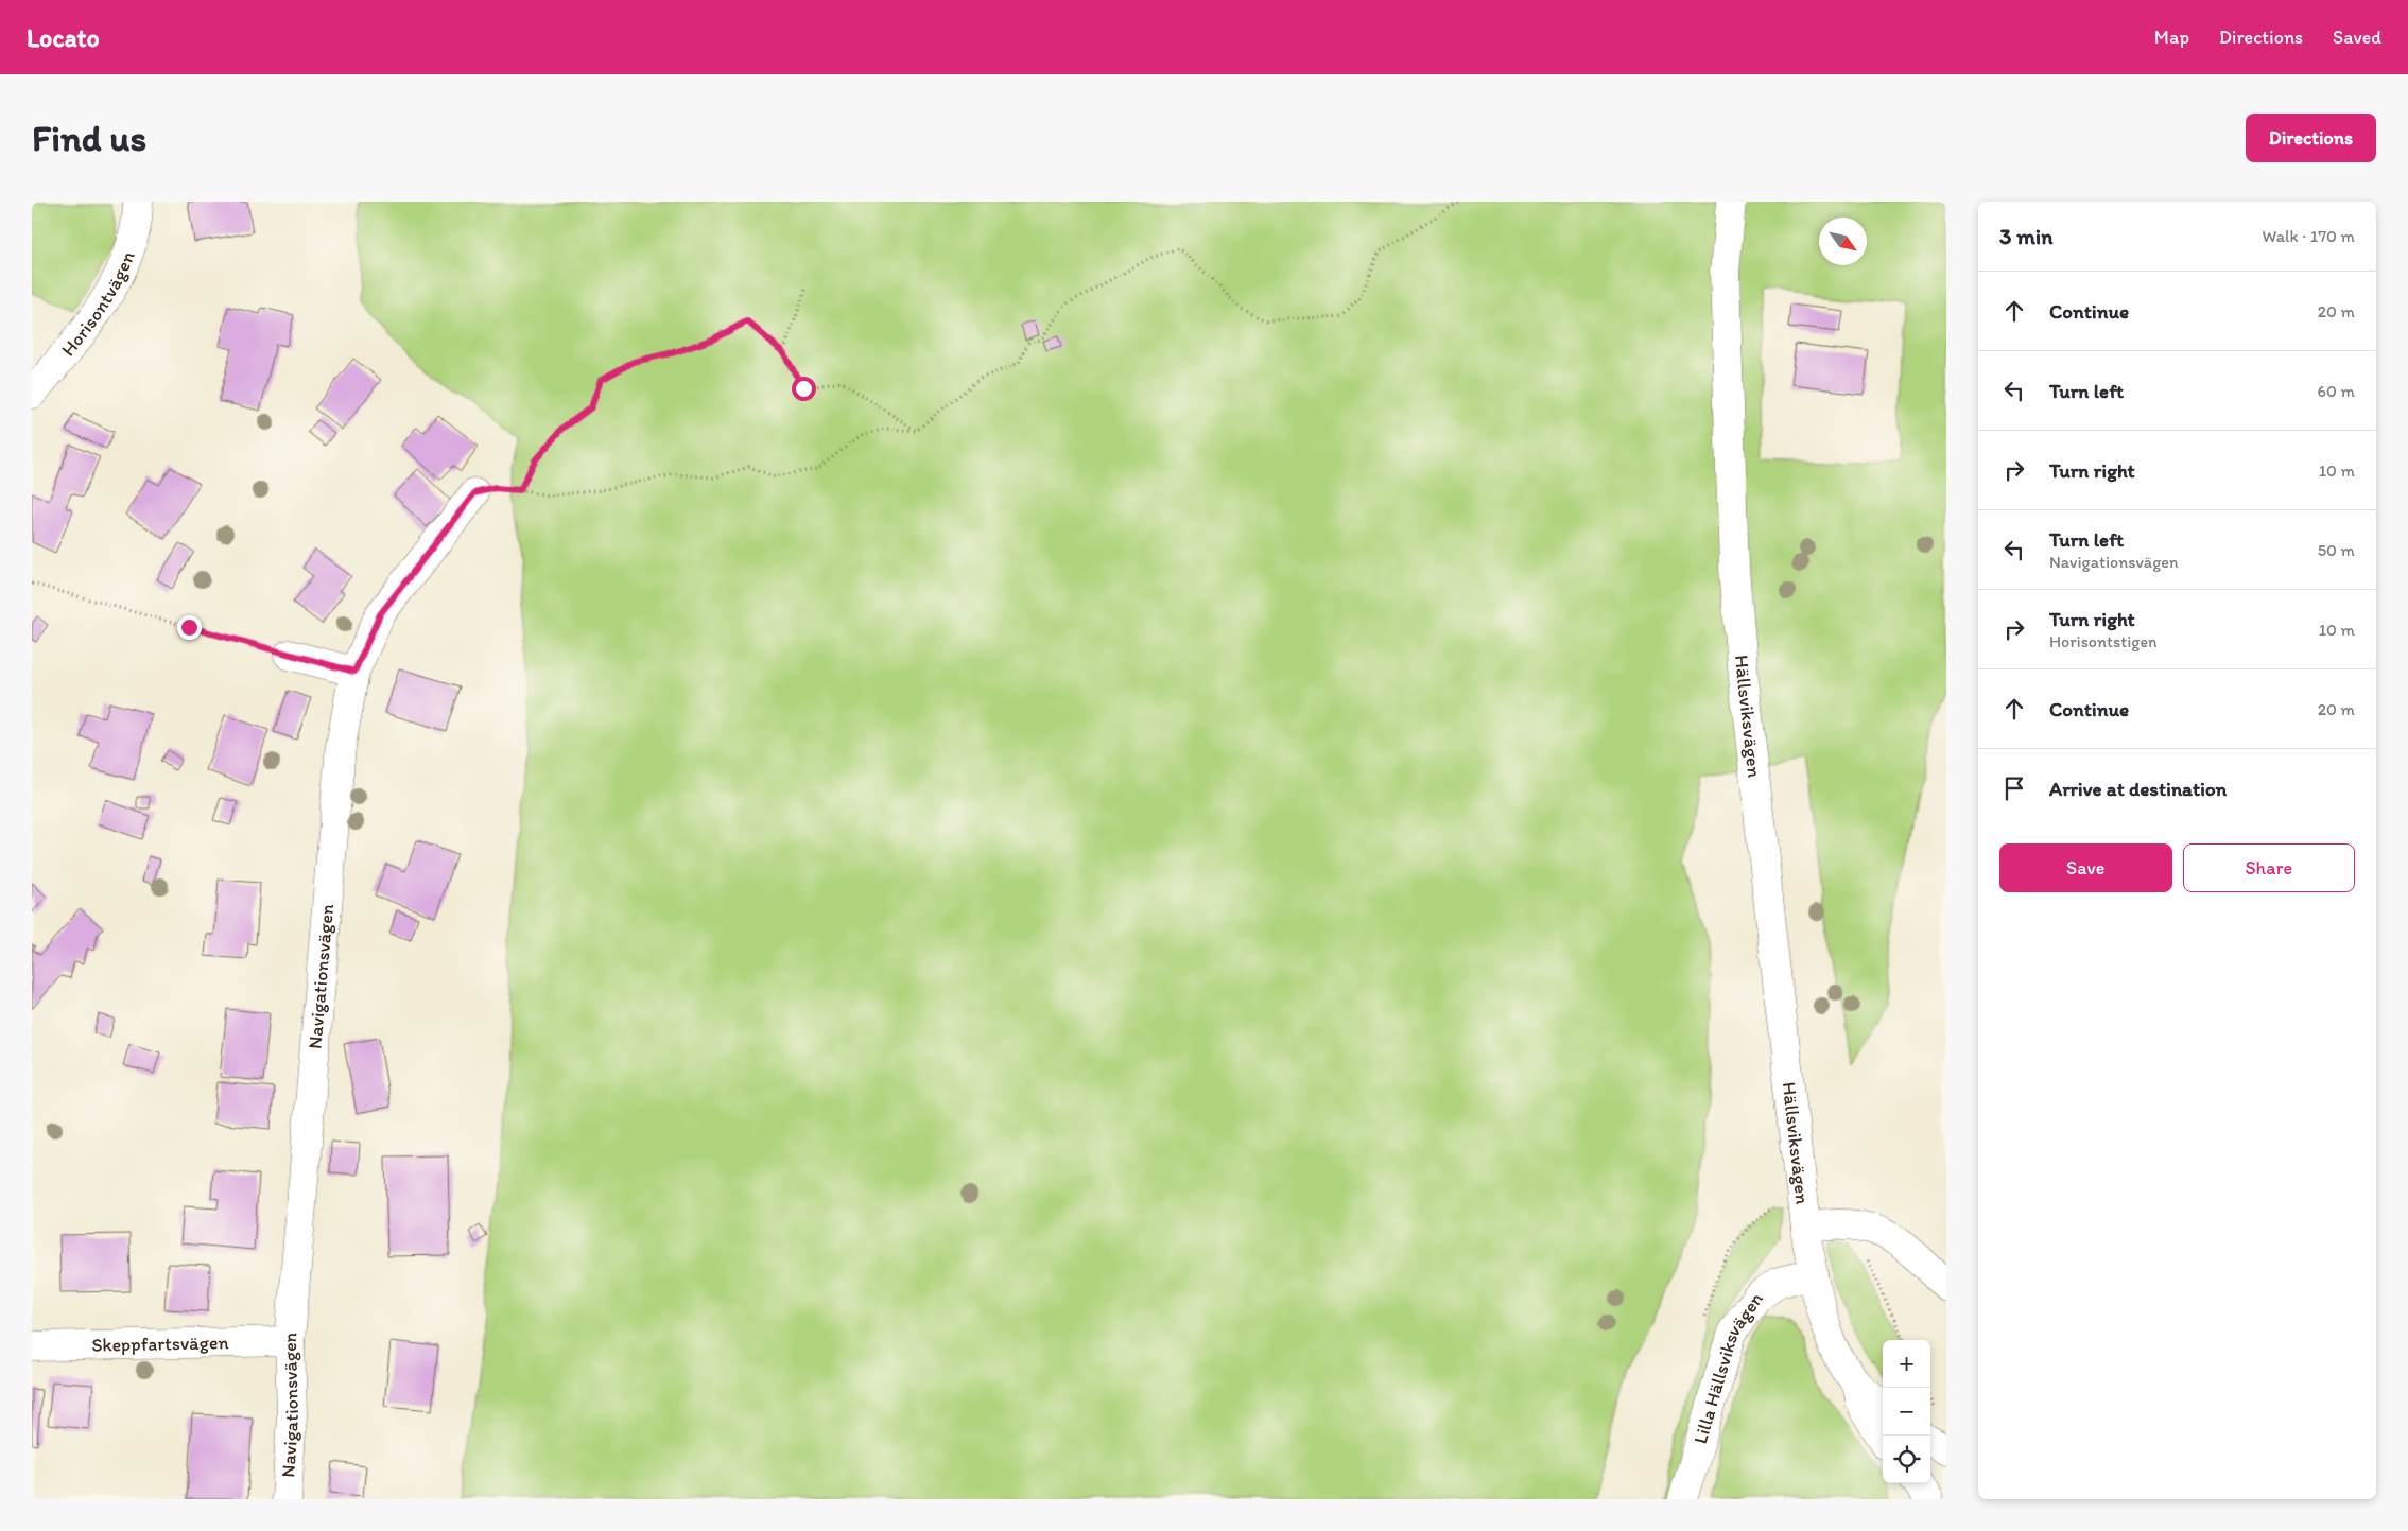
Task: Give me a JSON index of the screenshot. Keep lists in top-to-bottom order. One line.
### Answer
{"streets":{"street":["Horisontvägen","Hällsviksvägen","Navigationsvägen","Skeppfartsvägen","Lilla Hällsviksvägen"]},"crossings":[["Hällsviksvägen","Lilla Hällsviksvägen"],["Navigationsvägen","Skeppfartsvägen"]],"north":"bottom right","page":{"header":"Locato","nav":["Map","Directions","Saved"],"buttons":["Directions",["Save","Share"]],"title":"Find us","heading":["3 min","Walk · 170 m"],"list":[["Continue","20 m"],["Turn left","60 m"],["Turn right","10 m"],["Turn left","Navigationsvägen","50 m"],["Turn right","Horisontstigen","10 m"],["Continue","20 m"],"Arrive at destination"],"map_buttons":["+","−"]}}
